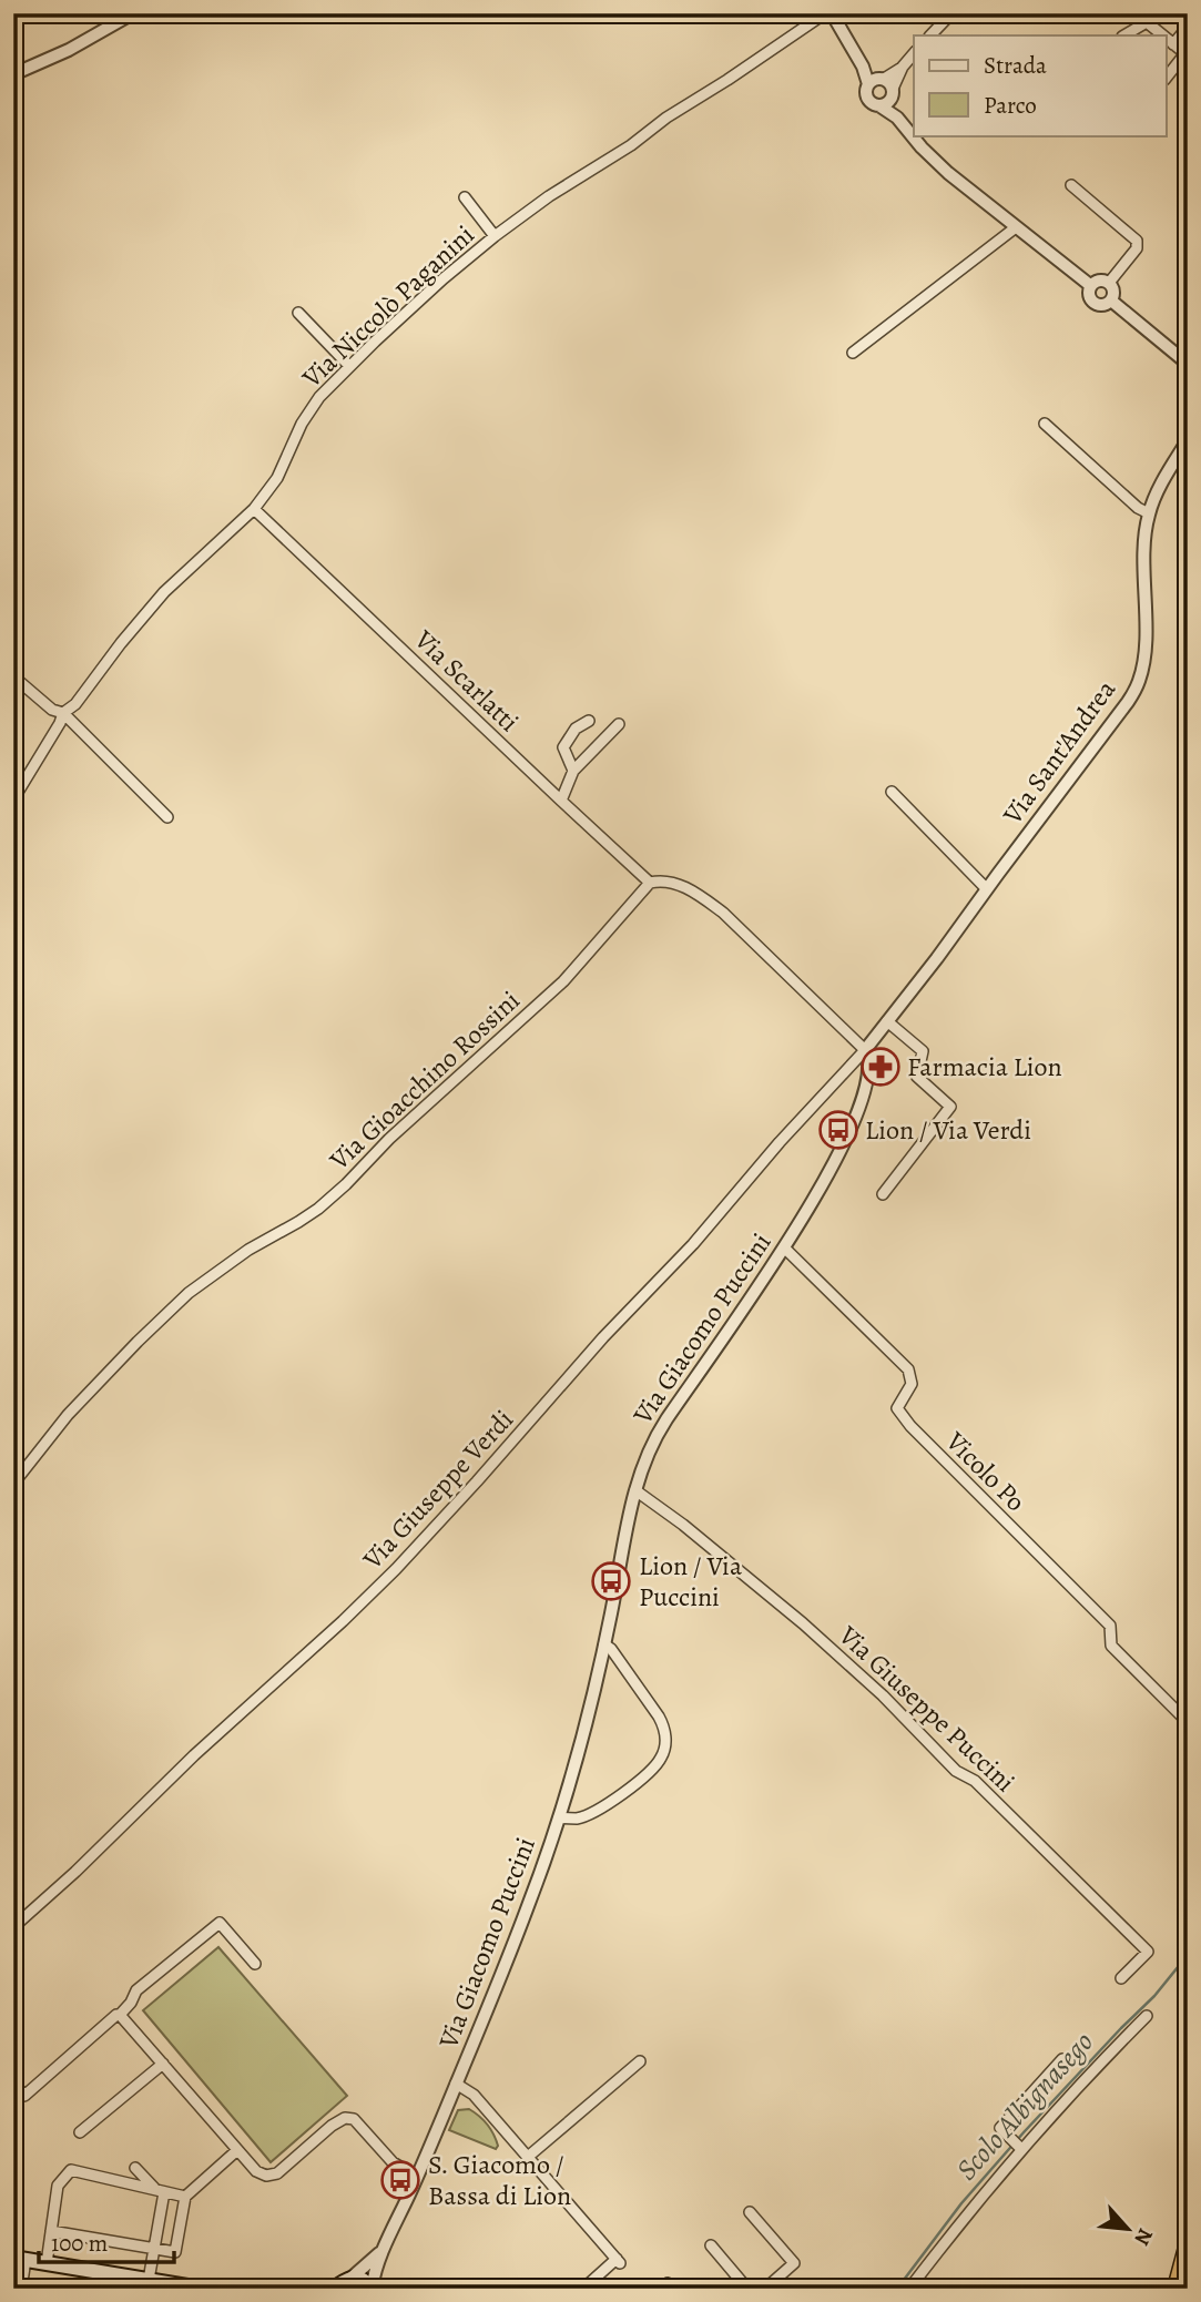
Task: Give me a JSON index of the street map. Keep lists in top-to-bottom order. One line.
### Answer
{"streets":{"street":["Via Niccolò Paganini","Via Scarlatti","Via Sant'Andrea","Via Gioacchino Rossini","Via Giacomo Puccini","Vicolo Po","Via Giuseppe Verdi","Via Giuseppe Puccini"]},"crossings":[["Via Niccolò Paganini","Via Scarlatti"],["Via Scarlatti","Via Gioacchino Rossini"],["Via Sant'Andrea","Via Giacomo Puccini"],["Via Sant'Andrea","Via Giuseppe Verdi"],["Via Giacomo Puccini","Vicolo Po"],["Via Giacomo Puccini","Via Giuseppe Verdi"],["Via Giacomo Puccini","Via Giuseppe Puccini"]],"water":["Scolo Albignasego"],"places":{"pharmacy":["Farmacia Lion"],"bus stop":["Lion / Via Verdi","Lion / Via Puccini","S. Giacomo / Bassa di Lion"]},"legend":["Strada","Parco"],"scale_bar":"100 m","north":"bottom right"}
